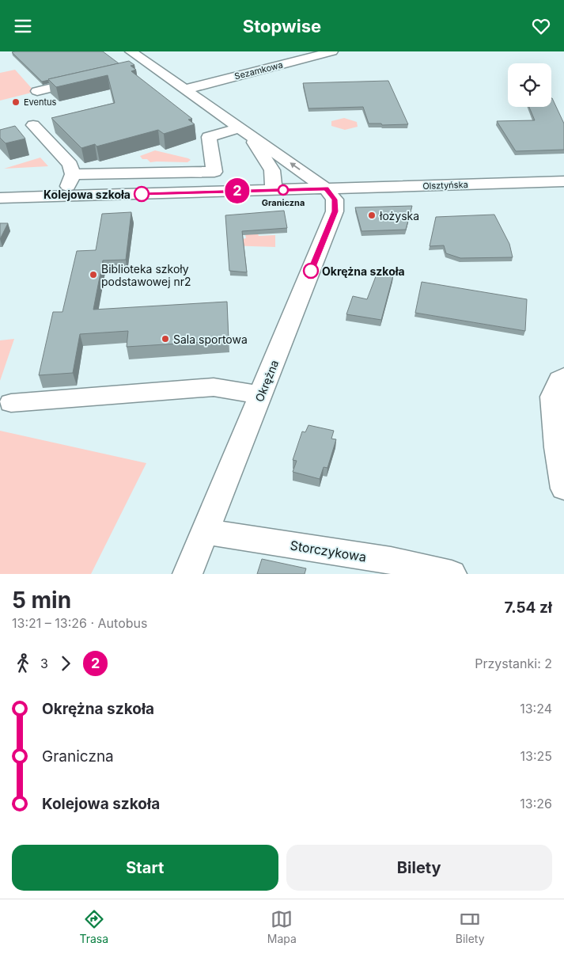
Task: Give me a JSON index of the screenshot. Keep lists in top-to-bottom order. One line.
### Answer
{"streets":{"street":["Sezamkowa","Olsztyńska","Okrężna","Storczykowa"]},"crossings":[["Olsztyńska","Okrężna"],["Okrężna","Storczykowa"]],"places":["Eventus","Graniczna","Kolejowa szkoła","łożyska","Okrężna szkoła","Biblioteka szkoły podstawowej nr2","Sala sportowa"],"lines":["bus line 2"],"page":{"header":"Stopwise","on_map":"2","heading":["5 min","13:21 – 13:26 · Autobus","7.54 zł"],"legs":["3","2","Przystanki: 2"],"list":[{"name":"Okrężna szkoła","value":"13:24"},{"name":"Graniczna","value":"13:25"},{"name":"Kolejowa szkoła","value":"13:26"}],"buttons":["Start","Bilety"],"tabs":["Trasa","Mapa","Bilety"]}}
